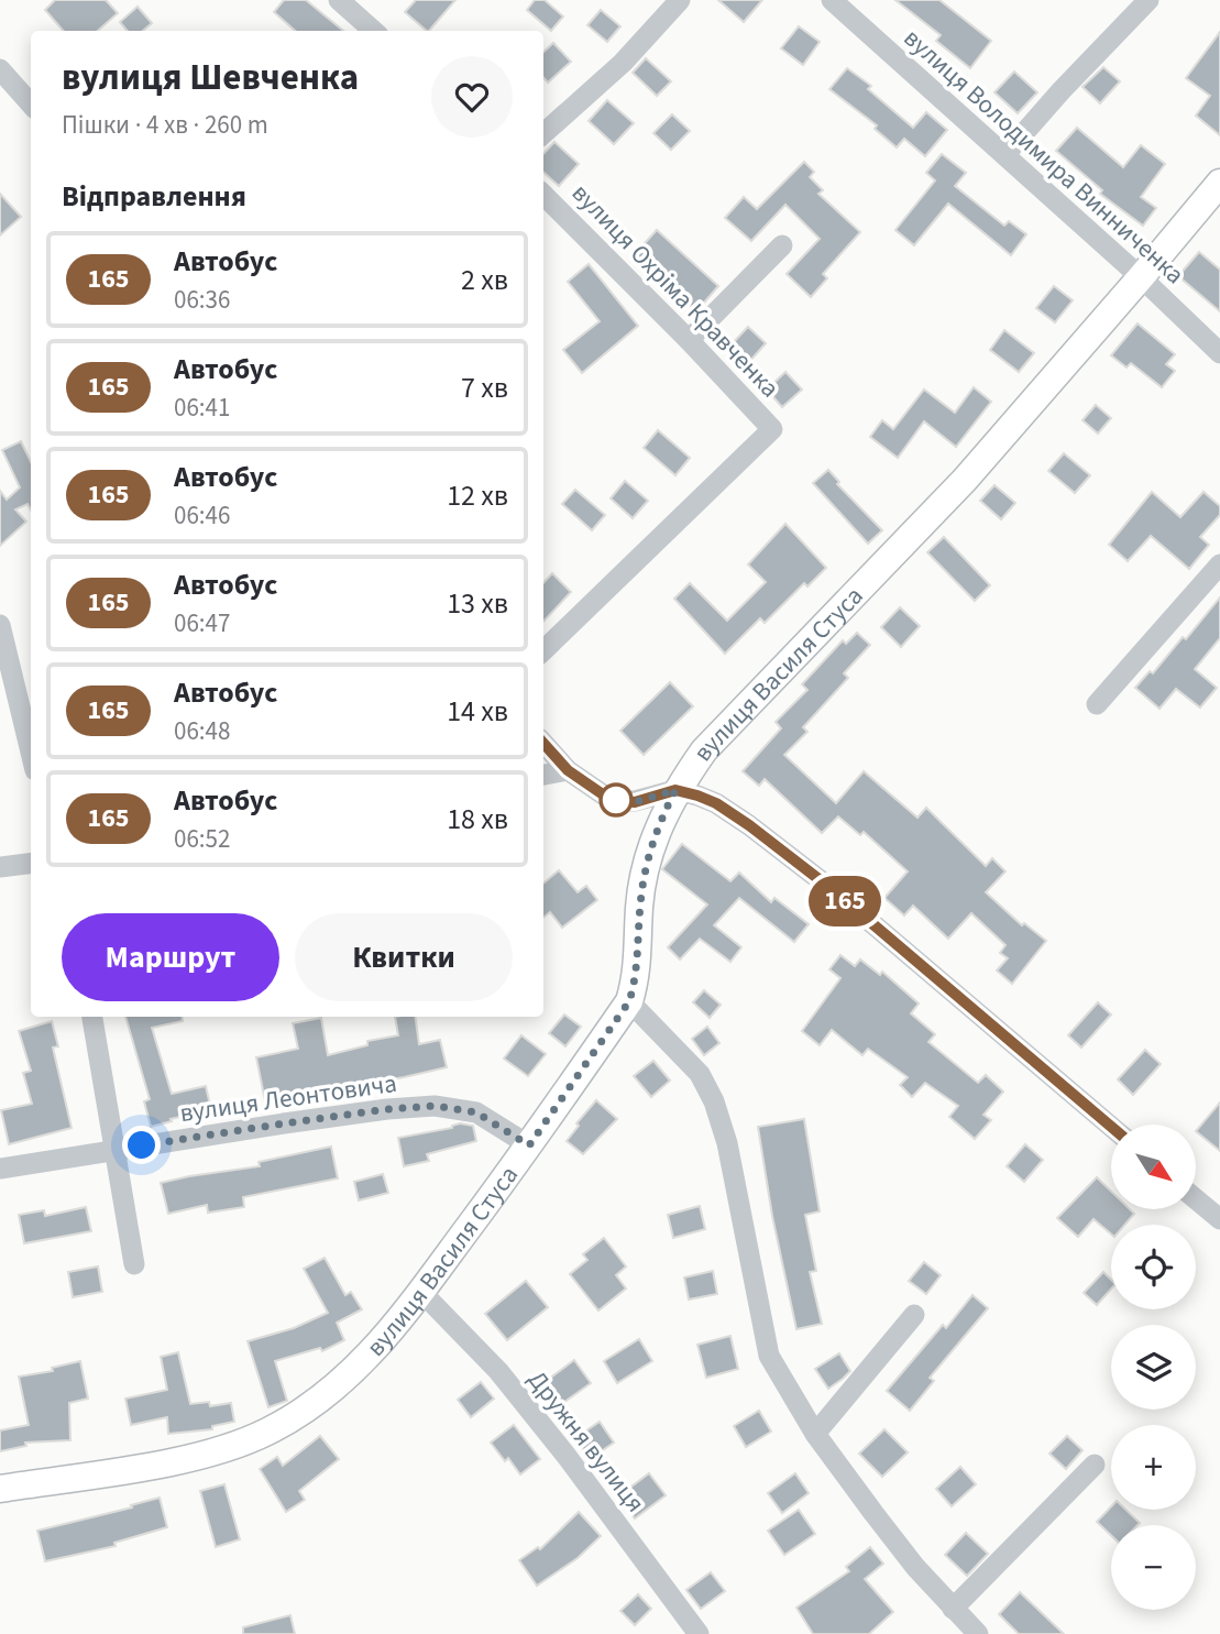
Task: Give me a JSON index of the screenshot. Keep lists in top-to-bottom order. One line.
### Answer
{"streets":{"main road":["вулиця Василя Стуса"],"street":["вулиця Володимира Винниченка","вулиця Охріма Кравченка","вулиця Леонтовича","Дружня вулиця"]},"crossings":[["вулиця Володимира Винниченка","вулиця Василя Стуса"],["вулиця Василя Стуса","вулиця Леонтовича"],["вулиця Василя Стуса","Дружня вулиця"]],"lines":["bus line 165"],"north":"bottom right","page":{"on_map":"165","heading":[["вулиця Шевченка","Пішки · 4 хв · 260 m"],"Відправлення"],"list":[{"mark":"165","name":"Автобус","note":"06:36","value":"2 хв"},{"mark":"165","name":"Автобус","note":"06:41","value":"7 хв"},{"mark":"165","name":"Автобус","note":"06:46","value":"12 хв"},{"mark":"165","name":"Автобус","note":"06:47","value":"13 хв"},{"mark":"165","name":"Автобус","note":"06:48","value":"14 хв"},{"mark":"165","name":"Автобус","note":"06:52","value":"18 хв"}],"buttons":["Маршрут","Квитки"],"map_buttons":["+","−"]}}
